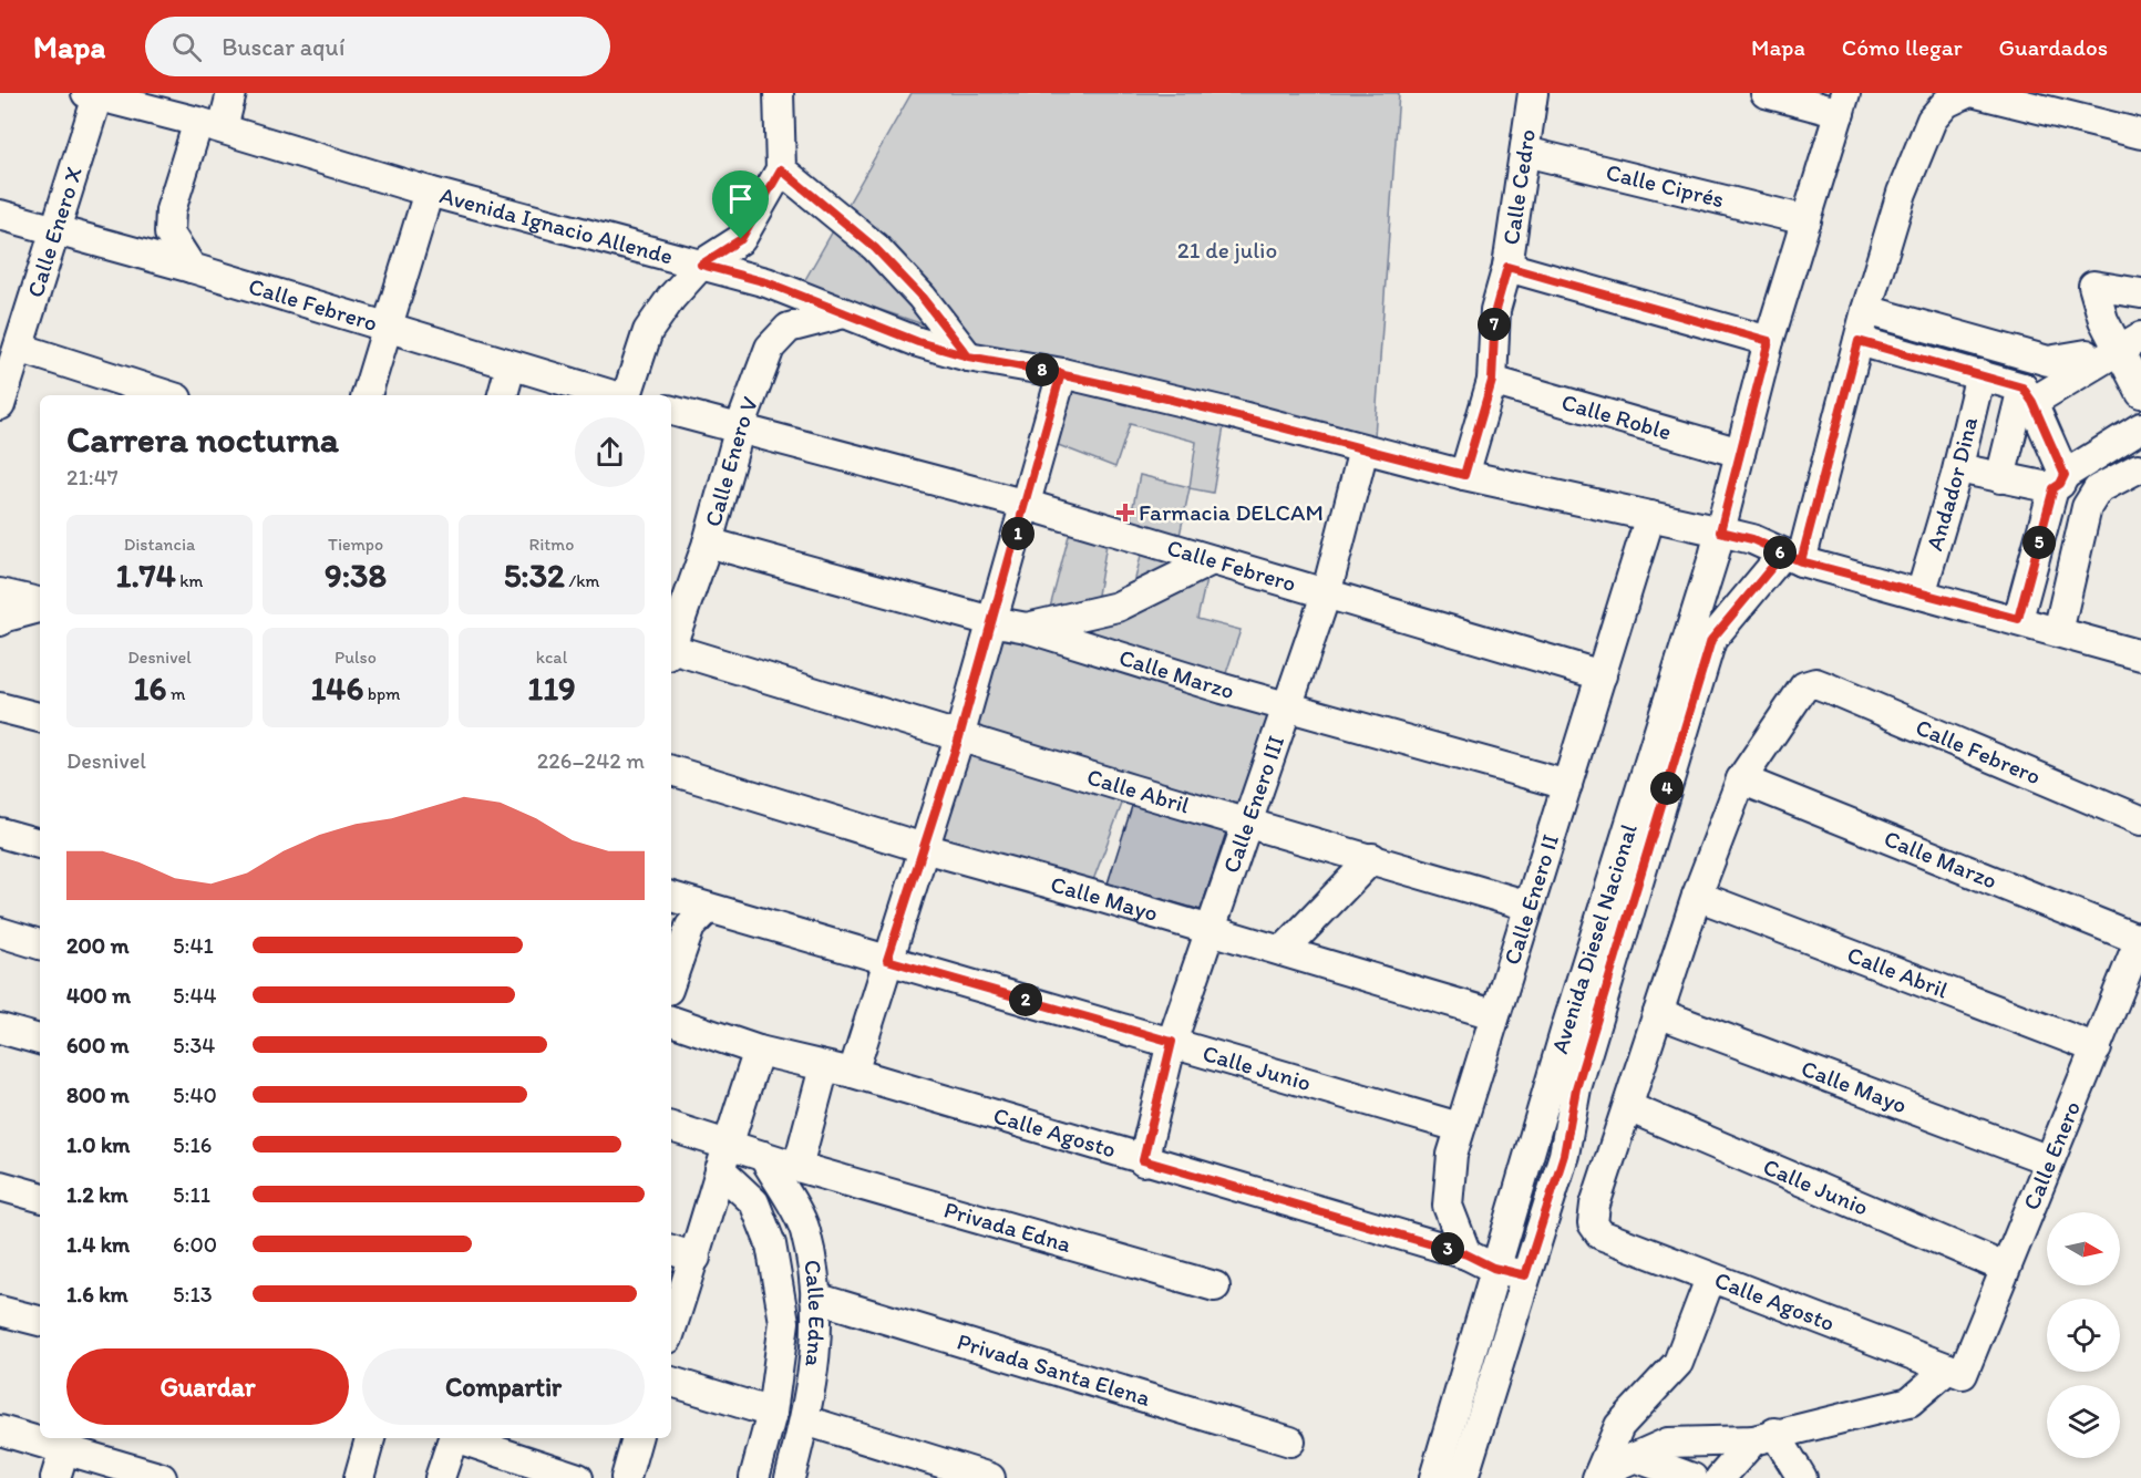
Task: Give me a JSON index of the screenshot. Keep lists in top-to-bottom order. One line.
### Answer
{"streets":{"street":["Calle Ciprés","Calle Cedro","Avenida Ignacio Allende","Calle Enero X","Calle Febrero","Calle Roble","Calle Enero V","Andador Dina","Calle Marzo","Calle Abril","Calle Enero III","Calle Mayo","Calle Enero II","Avenida Diesel Nacional","Calle Junio","Calle Agosto","Calle Enero","Privada Edna","Calle Edna","Privada Santa Elena"]},"crossings":[["Calle Ciprés","Calle Cedro"],["Calle Ciprés","Avenida Diesel Nacional"],["Calle Cedro","Avenida Ignacio Allende"],["Calle Cedro","Calle Roble"],["Avenida Ignacio Allende","Calle Enero X"],["Avenida Ignacio Allende","Calle Enero V"],["Avenida Ignacio Allende","Andador Dina"],["Avenida Ignacio Allende","Calle Enero III"],["Avenida Ignacio Allende","Calle Enero II"],["Avenida Ignacio Allende","Avenida Diesel Nacional"],["Calle Enero X","Calle Febrero"],["Calle Febrero","Calle Enero V"],["Calle Febrero","Calle Marzo"],["Calle Febrero","Calle Enero III"],["Calle Febrero","Calle Enero II"],["Calle Roble","Avenida Diesel Nacional"],["Calle Enero V","Calle Marzo"],["Calle Marzo","Calle Enero III"],["Calle Marzo","Calle Enero II"],["Calle Marzo","Calle Enero"],["Calle Abril","Calle Enero III"],["Calle Abril","Calle Enero II"],["Calle Abril","Calle Enero"],["Calle Enero III","Calle Mayo"],["Calle Enero III","Calle Junio"],["Calle Enero III","Calle Agosto"],["Calle Mayo","Calle Enero II"],["Calle Mayo","Calle Enero"],["Calle Enero II","Calle Junio"],["Calle Enero II","Calle Agosto"],["Calle Junio","Calle Agosto"],["Calle Junio","Calle Enero"],["Calle Agosto","Calle Enero"],["Privada Edna","Calle Edna"],["Calle Edna","Privada Santa Elena"]],"parks":["21 de julio"],"places":{"health":["Farmacia DELCAM"]},"north":"right","page":{"header":"Mapa","search":"Buscar aquí","nav":["Mapa","Cómo llegar","Guardados"],"pins":["7","8","1","5","6","4","2","3"],"heading":["Carrera nocturna","21:47"],"stats":[["Distancia","1.74 km"],["Tiempo","9:38"],["Ritmo","5:32 /km"],["Desnivel","16 m"],["Pulso","146 bpm"],["kcal","119"]],"chart":["Desnivel","226–242 m"],"list":[{"name":"200 m","note":"5:41"},{"name":"400 m","note":"5:44"},{"name":"600 m","note":"5:34"},{"name":"800 m","note":"5:40"},{"name":"1.0 km","note":"5:16"},{"name":"1.2 km","note":"5:11"},{"name":"1.4 km","note":"6:00"},{"name":"1.6 km","note":"5:13"}],"buttons":["Guardar","Compartir"]}}
